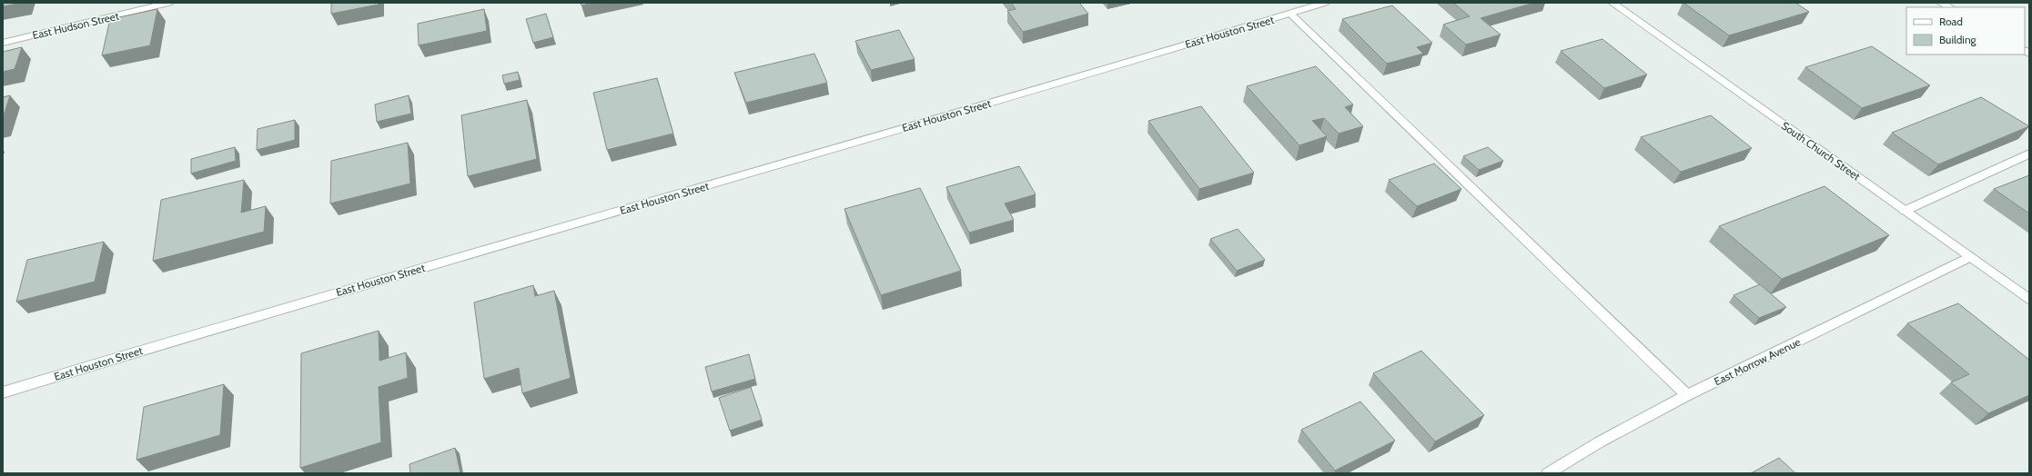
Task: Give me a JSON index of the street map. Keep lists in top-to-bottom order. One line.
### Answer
{"streets":{"street":["East Hudson Street","East Houston Street","South Church Street","East Morrow Avenue"]},"crossings":[["South Church Street","East Morrow Avenue"]],"legend":["Road","Building"]}
